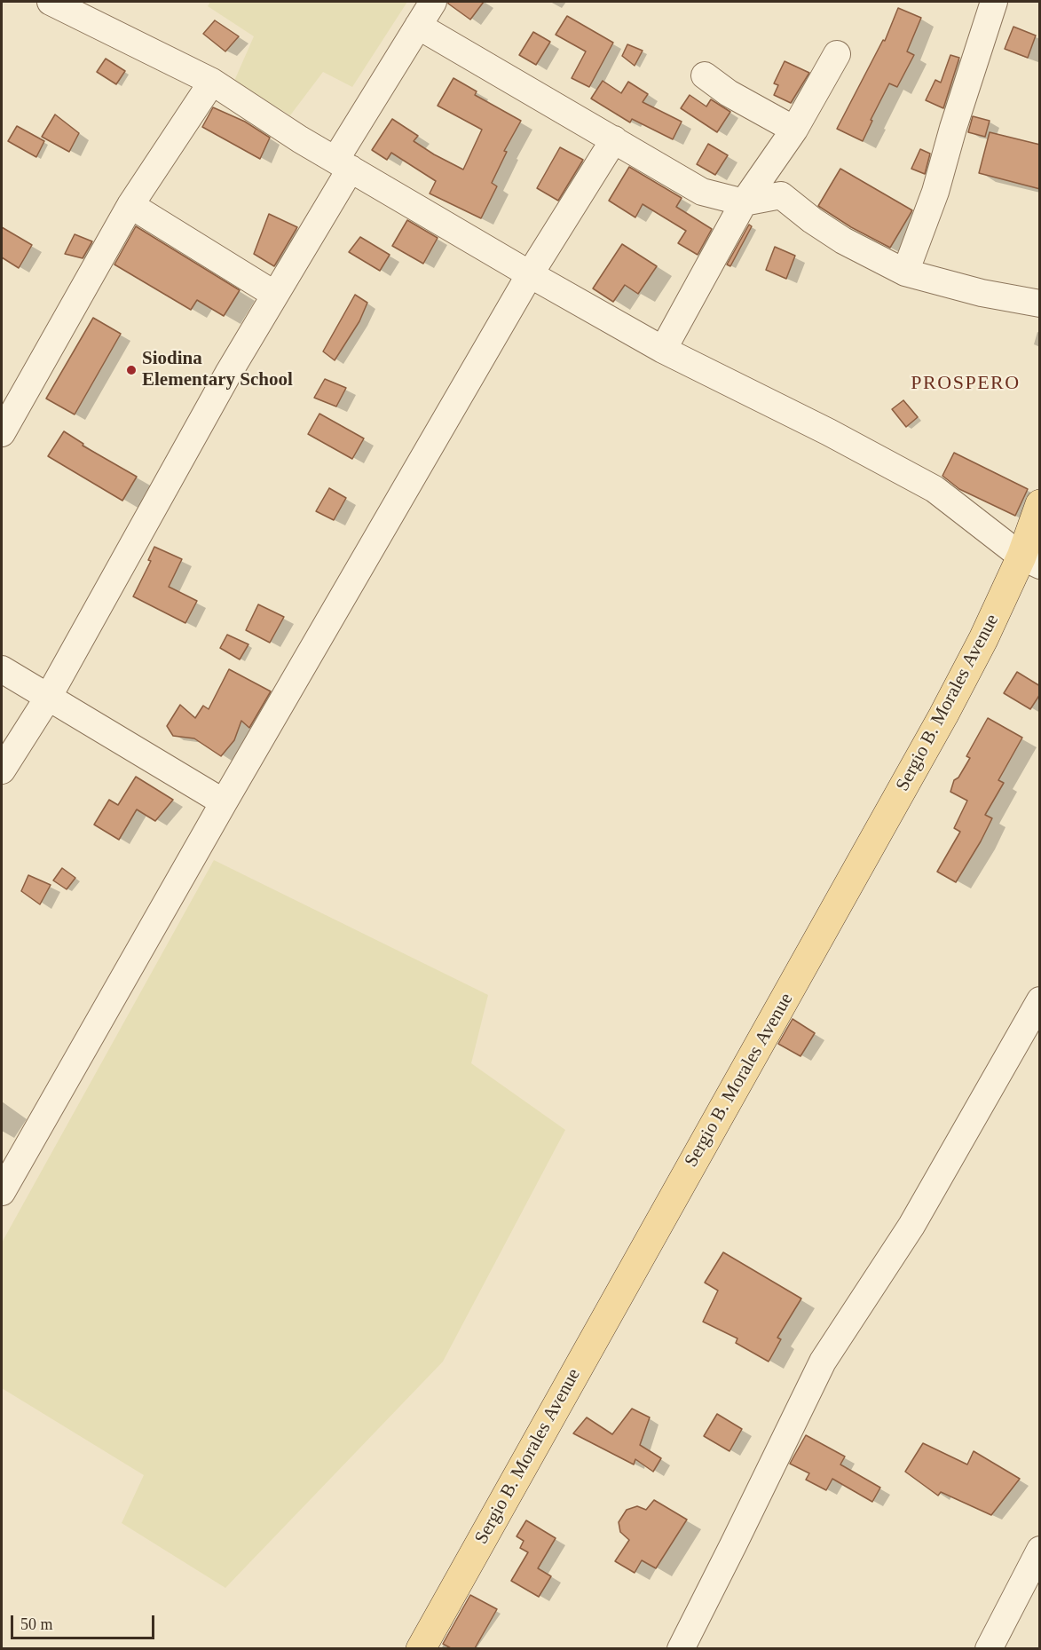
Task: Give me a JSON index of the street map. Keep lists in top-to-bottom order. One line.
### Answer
{"streets":{"main road":["Sergio B. Morales Avenue"]},"districts":["PROSPERO"],"places":["Siodina Elementary School"],"scale_bar":"50 m"}
